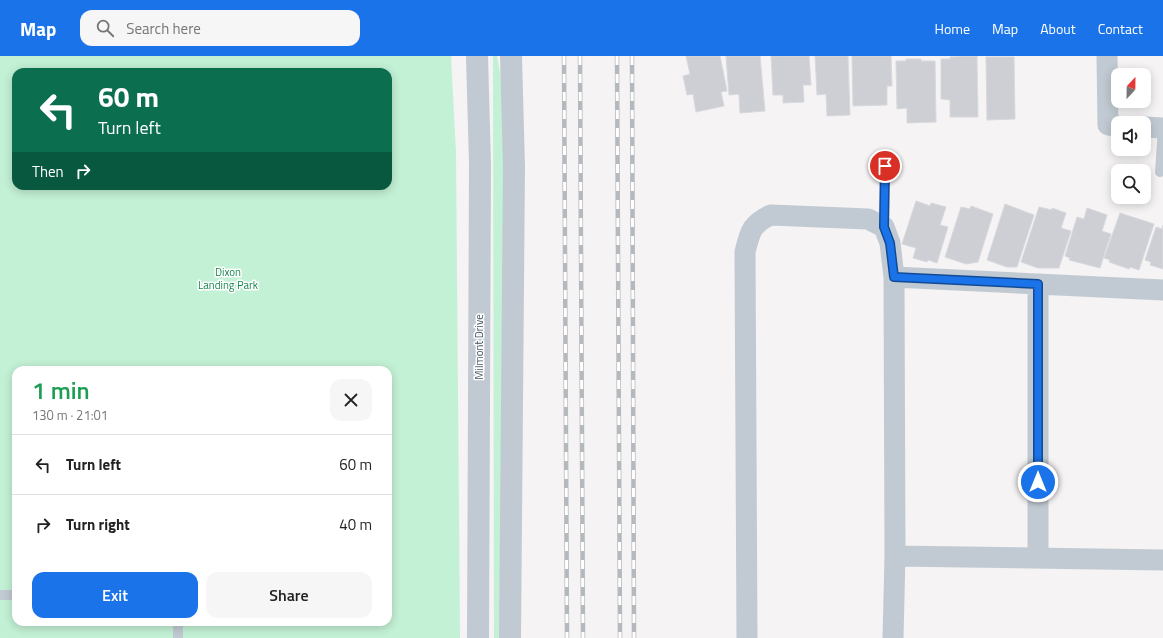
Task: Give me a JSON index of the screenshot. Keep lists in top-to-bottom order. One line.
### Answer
{"streets":{"street":["Milmont Drive"]},"parks":["Dixon Landing Park"],"north":"top","page":{"header":"Map","search":"Search here","nav":["Home","Map","About","Contact"],"turn":["60 m","Turn left"],"then":"Then","heading":["1 min","130 m · 21:01"],"list":[{"name":"Turn left","value":"60 m"},{"name":"Turn right","value":"40 m"}],"buttons":["Exit","Share"]}}
